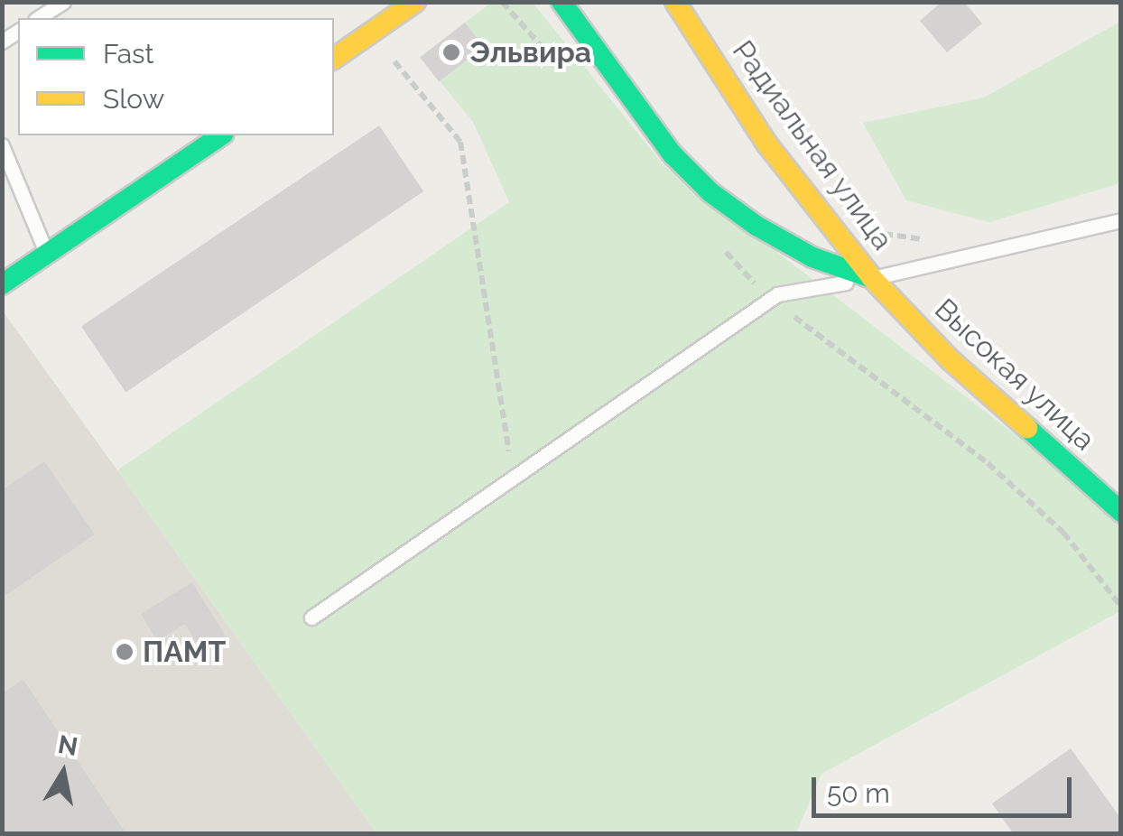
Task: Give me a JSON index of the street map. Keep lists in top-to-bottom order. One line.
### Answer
{"streets":{"street":["Радиальная улица","Высокая улица"]},"crossings":[["Радиальная улица","Высокая улица"]],"places":["Эльвира","ПАМТ"],"legend":["Fast","Slow"],"scale_bar":"50 m","north":"top"}
